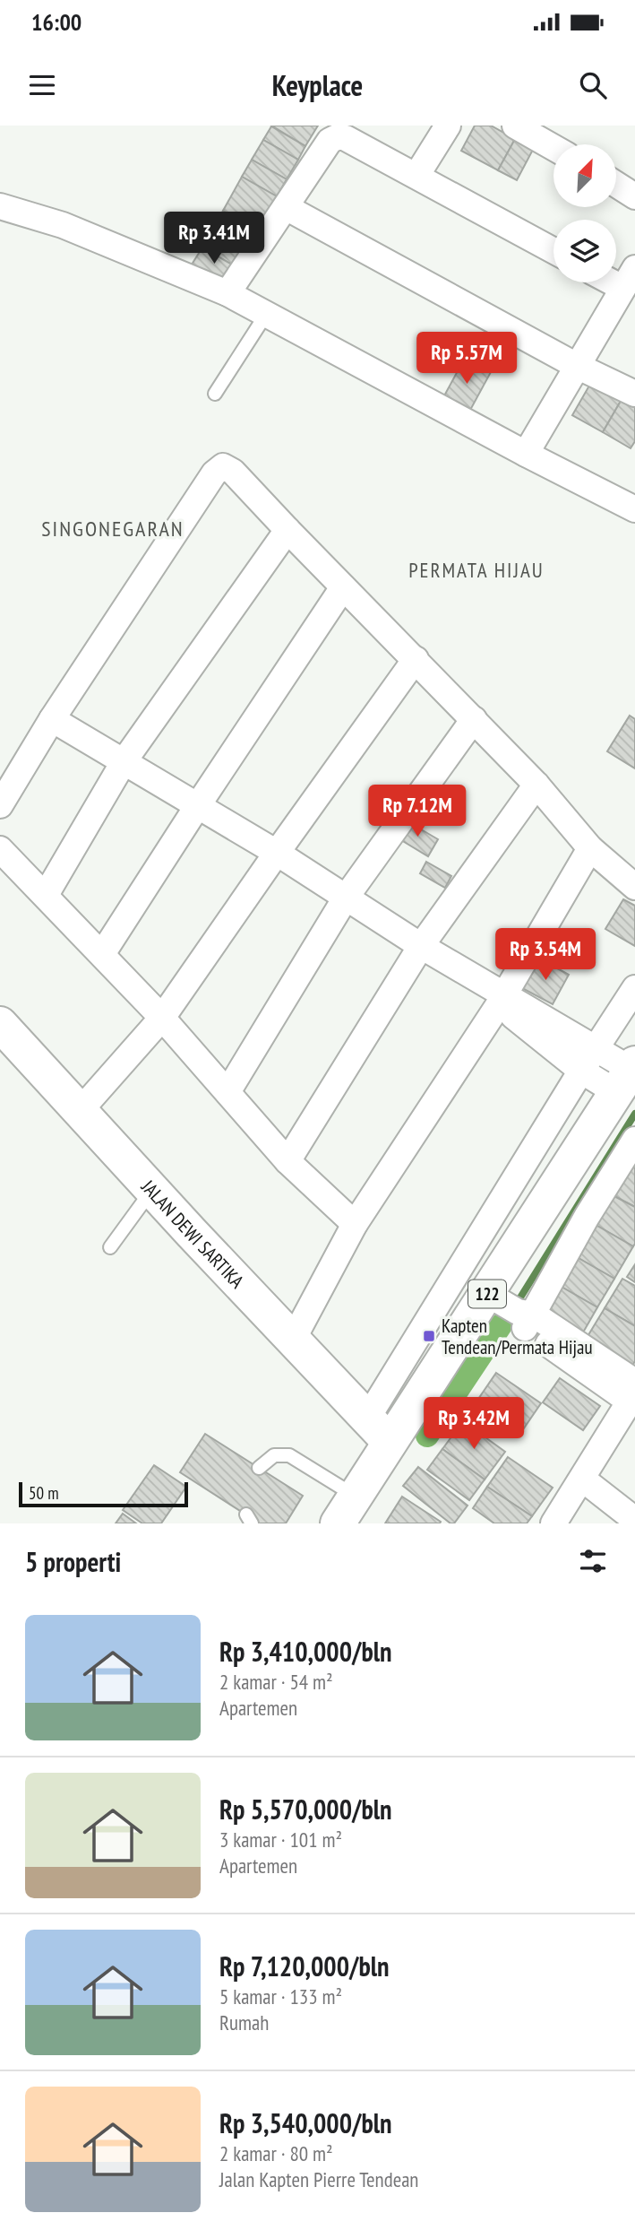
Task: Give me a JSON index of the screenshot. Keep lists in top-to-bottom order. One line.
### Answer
{"streets":{"main road":["JALAN DEWI SARTIKA","122"]},"crossings":[["JALAN DEWI SARTIKA","122"]],"districts":["SINGONEGARAN","PERMATA HIJAU"],"places":{"transit":["Kapten Tendean/Permata Hijau"]},"scale_bar":"50 m","north":"top right","page":{"status":"16:00","header":"Keyplace","price":["Rp 3.41M","Rp 5.57M","Rp 7.12M","Rp 3.54M","Rp 3.42M"],"scale":"50 m","heading":"5 properti","list":[{"name":"Rp 3,410,000/bln","note":"2 kamar · 54 m² · Apartemen"},{"name":"Rp 5,570,000/bln","note":"3 kamar · 101 m² · Apartemen"},{"name":"Rp 7,120,000/bln","note":"5 kamar · 133 m² · Rumah"},{"name":"Rp 3,540,000/bln","note":"2 kamar · 80 m² · Jalan Kapten Pierre Tendean"}]}}
